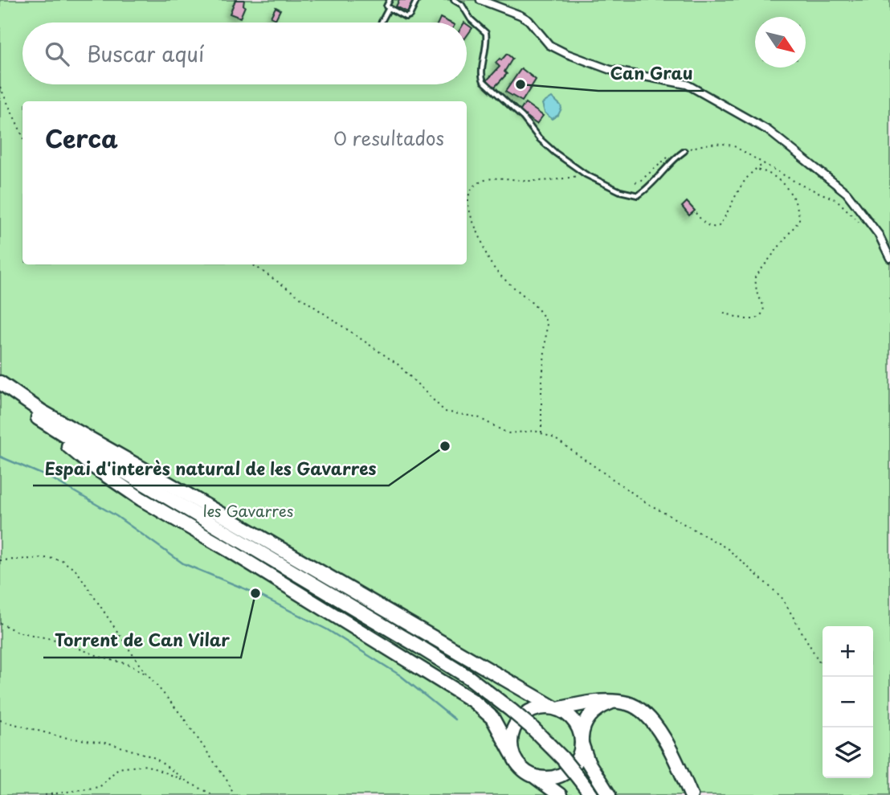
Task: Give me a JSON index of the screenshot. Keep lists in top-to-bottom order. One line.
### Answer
{"parks":["les Gavarres"],"places":["Can Grau","Espai d'interès natural de les Gavarres","Torrent de Can Vilar"],"north":"bottom right","page":{"search":"Buscar aquí","heading":["Cerca","0 resultados"],"map_buttons":["+","−"]}}
